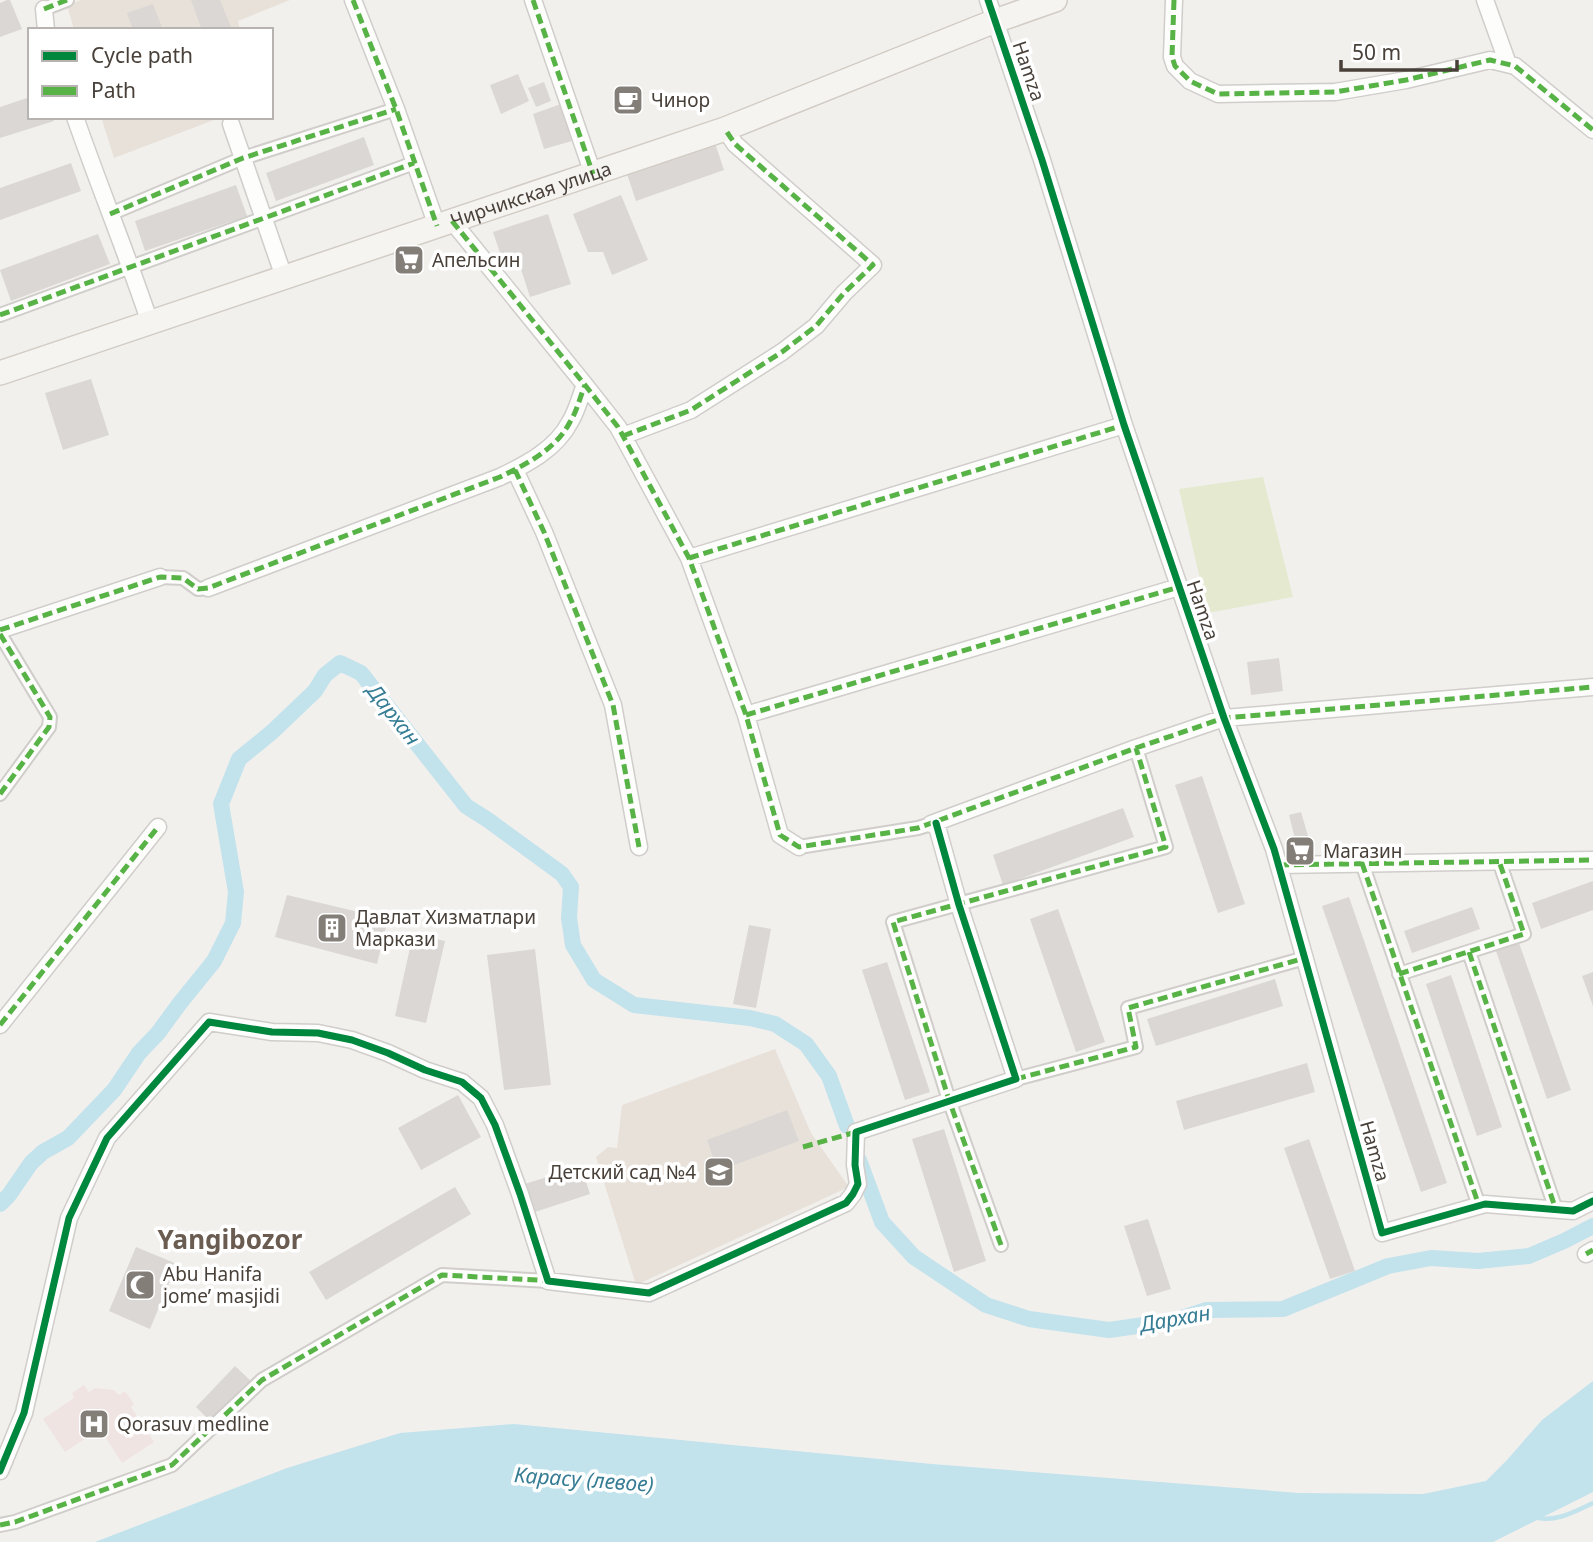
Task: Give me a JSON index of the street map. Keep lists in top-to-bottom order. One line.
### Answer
{"streets":{"main road":["Чирчикская улица"],"street":["Hamza"]},"crossings":[["Hamza","Чирчикская улица"]],"districts":["Yangibozor"],"water":["Дархан","Карасу (левое)"],"places":{"cafe":["Чинор"],"supermarket":["Апельсин","Магазин"],"building":["Давлат Хизматлари Маркази"],"school or university":["Детский сад №4"],"mosque":["Abu Hanifa jome’ masjidi"],"hospital":["Qorasuv medline"]},"legend":["Cycle path","Path"],"scale_bar":"50 m"}
